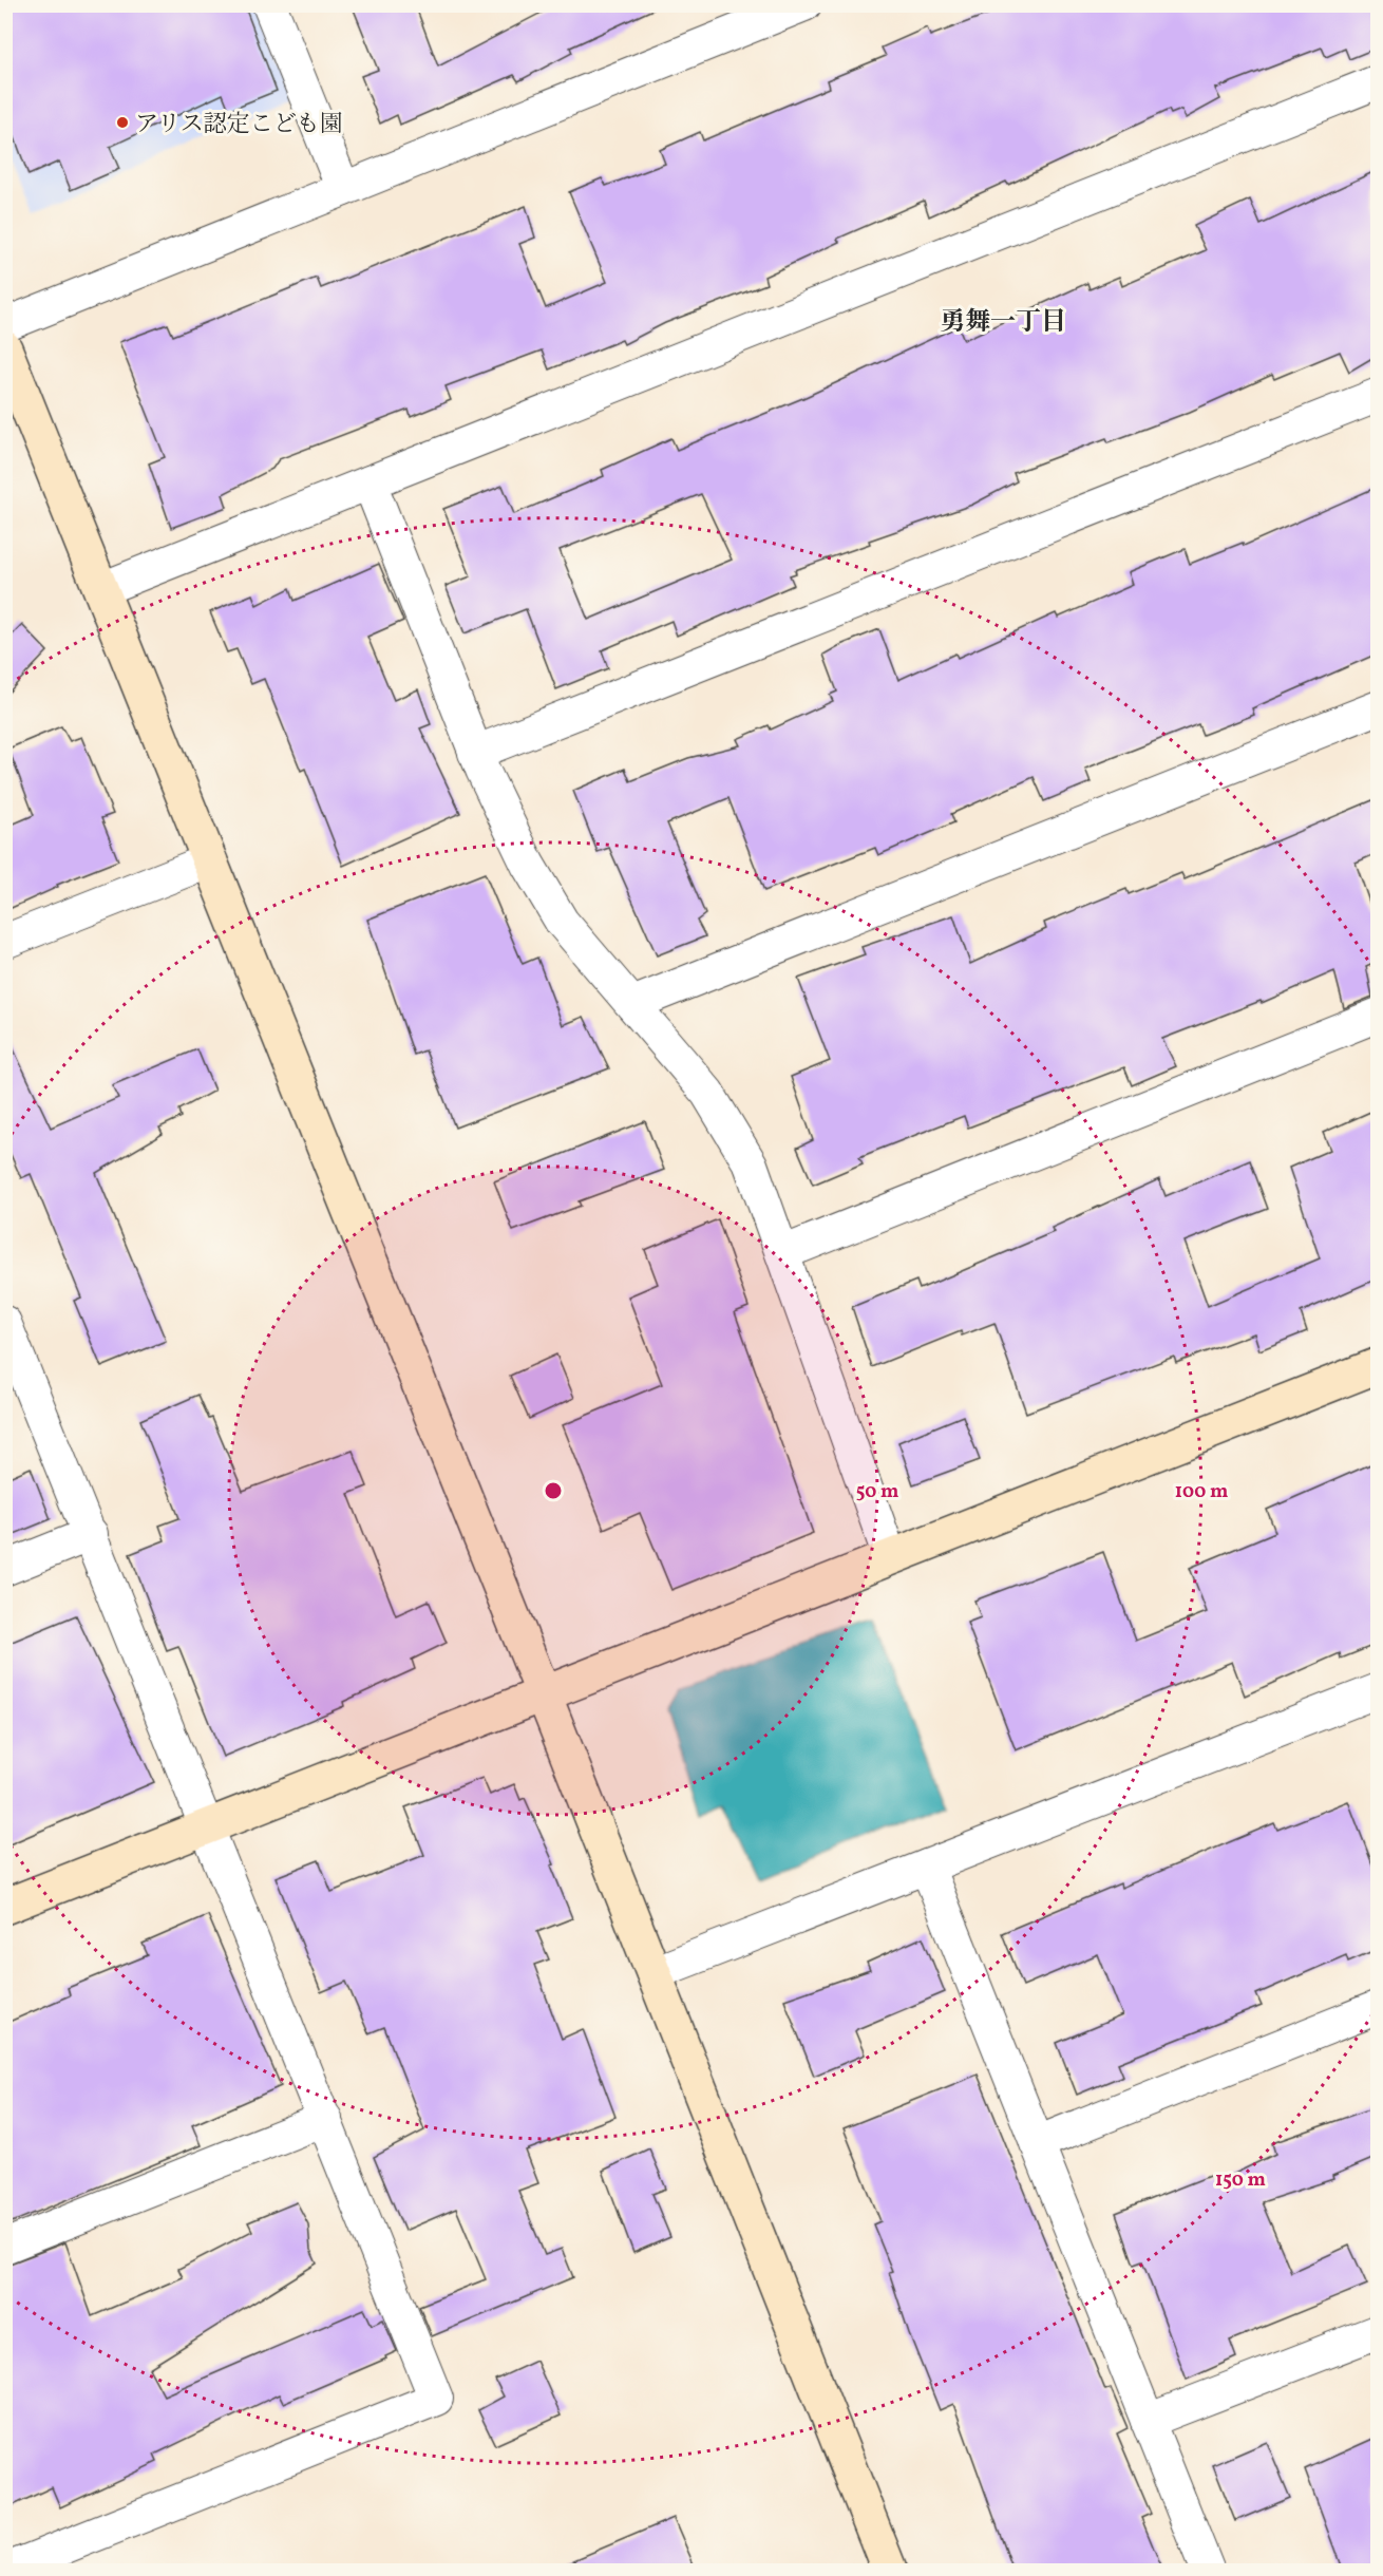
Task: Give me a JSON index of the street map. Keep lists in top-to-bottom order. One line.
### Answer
{"districts":["勇舞一丁目"],"places":["アリス認定こども園"],"rings":["50 m","100 m","150 m"]}
